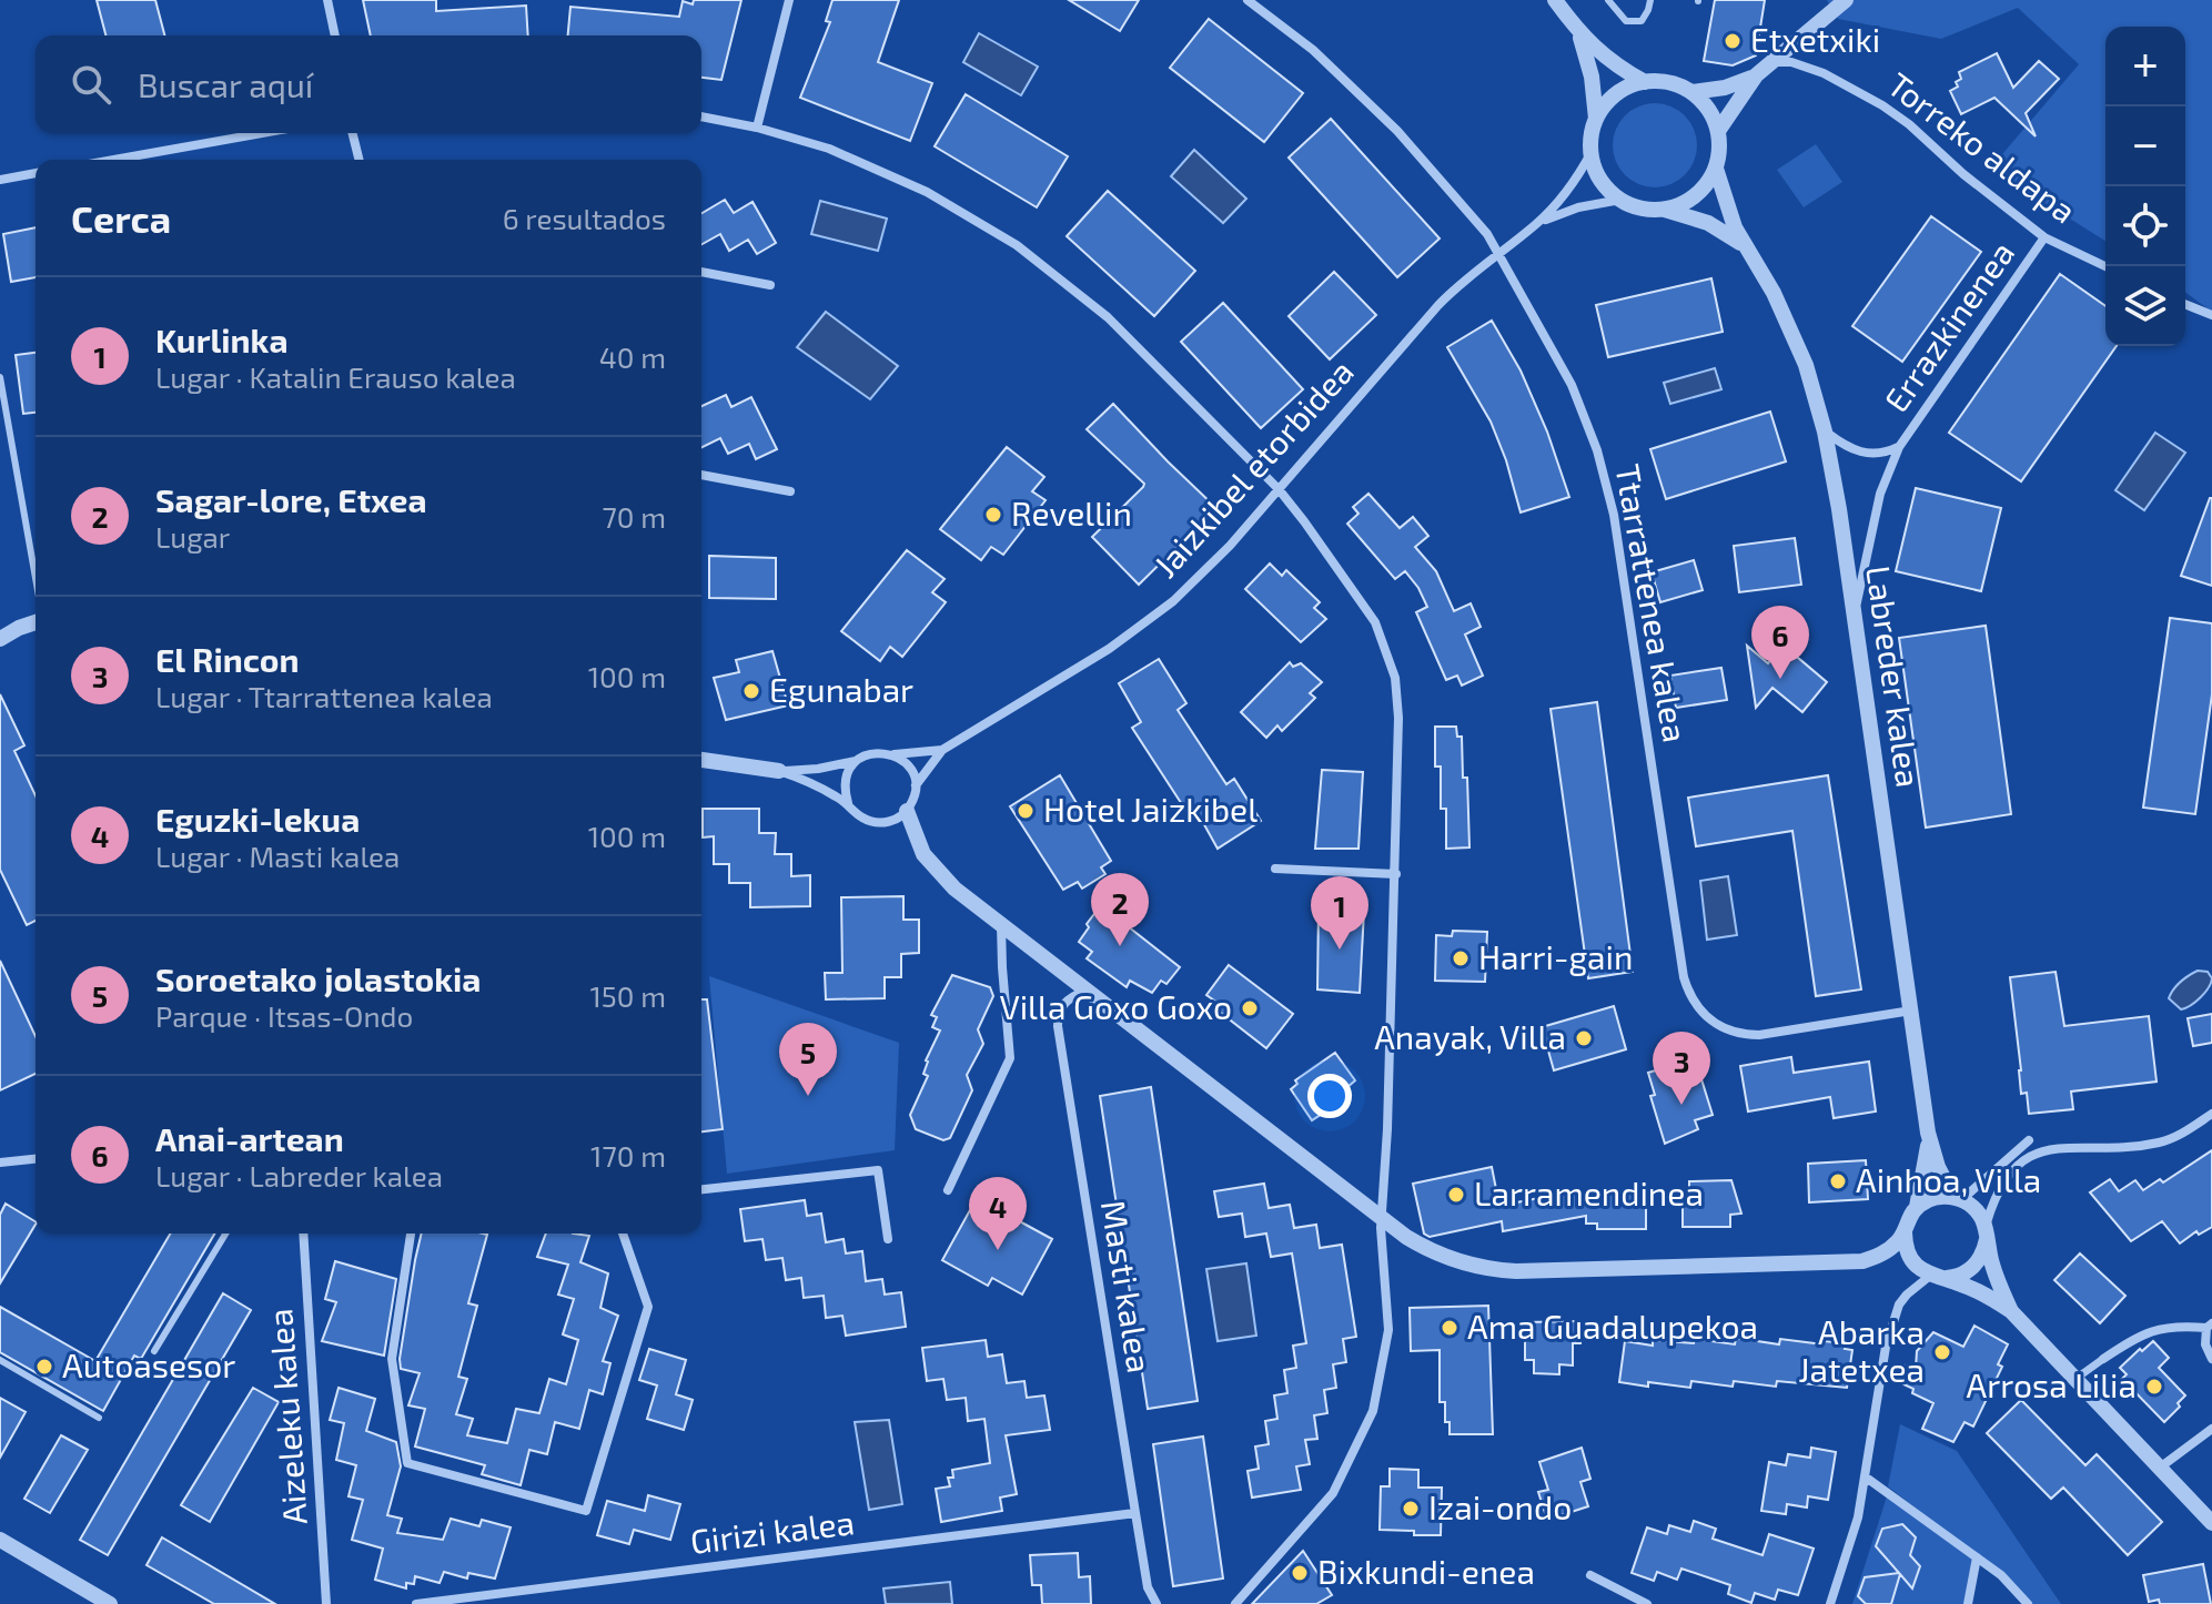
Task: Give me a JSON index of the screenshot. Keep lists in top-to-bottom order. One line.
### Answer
{"streets":{"street":["Torreko aldapa","Errazkinenea","Jaizkibel etorbidea","Ttarrattenea kalea","Labreder kalea","Masti kalea","Aizeleku kalea","Girizi kalea"]},"crossings":[["Torreko aldapa","Errazkinenea"],["Errazkinenea","Labreder kalea"],["Jaizkibel etorbidea","Ttarrattenea kalea"],["Jaizkibel etorbidea","Labreder kalea"],["Ttarrattenea kalea","Labreder kalea"],["Masti kalea","Girizi kalea"]],"places":["Etxetxiki","Revellin","Egunabar","Hotel Jaizkibel","Harri-gain","Villa Goxo Goxo","Anayak, Villa","Ainhoa, Villa","Larramendinea","Ama Guadalupekoa","Abarka Jatetxea","Autoasesor","Arrosa Lilia","Izai-ondo","Bixkundi-enea"],"page":{"map_buttons":["+","−"],"search":"Buscar aquí","heading":["Cerca","6 resultados"],"list":[{"mark":"1","name":"Kurlinka","note":"Lugar · Katalin Erauso kalea","value":"40 m"},{"mark":"2","name":"Sagar-lore, Etxea","note":"Lugar","value":"70 m"},{"mark":"3","name":"El Rincon","note":"Lugar · Ttarrattenea kalea","value":"100 m"},{"mark":"4","name":"Eguzki-lekua","note":"Lugar · Masti kalea","value":"100 m"},{"mark":"5","name":"Soroetako jolastokia","note":"Parque · Itsas-Ondo","value":"150 m"},{"mark":"6","name":"Anai-artean","note":"Lugar · Labreder kalea","value":"170 m"}],"pins":["6","2","1","5","3","4"]}}
